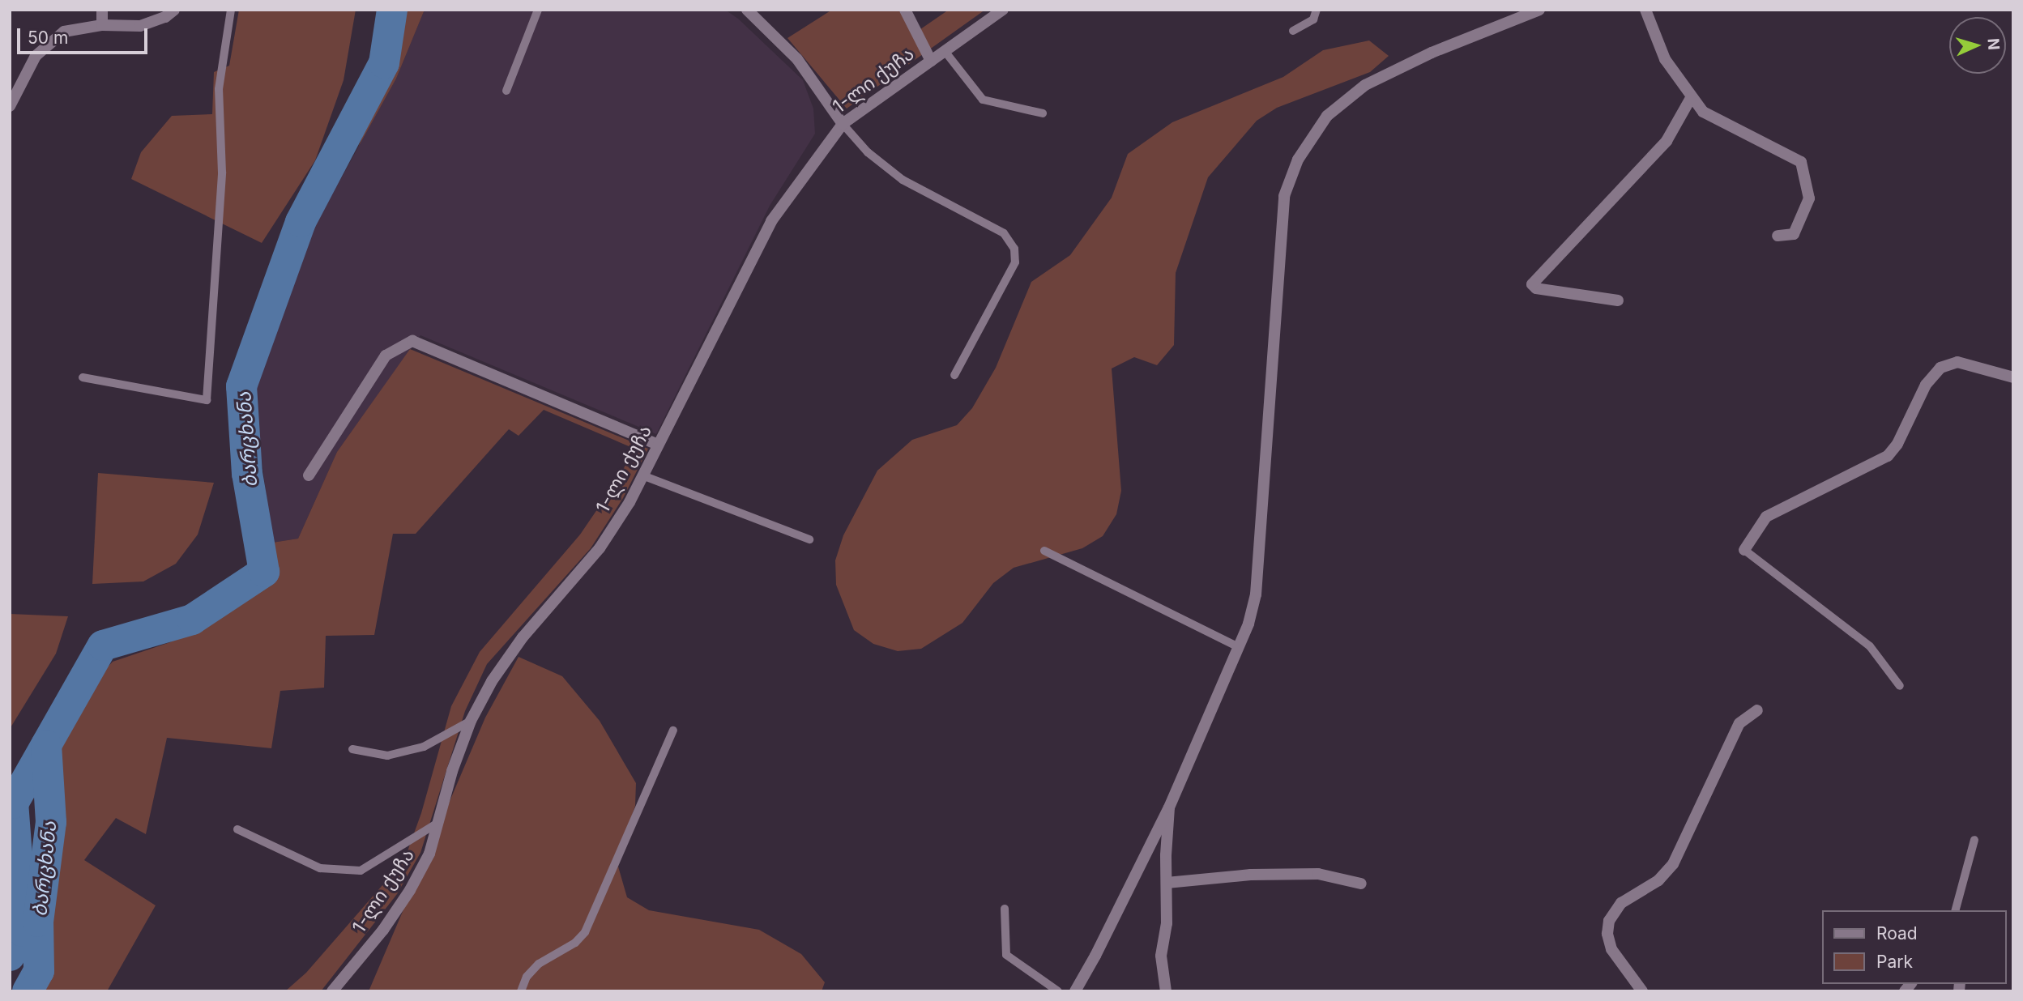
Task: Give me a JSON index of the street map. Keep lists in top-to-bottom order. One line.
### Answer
{"streets":{"street":["1-ლი ქუჩა"]},"water":["ბარცხანა"],"legend":["Road","Park"],"scale_bar":"50 m","north":"right"}
